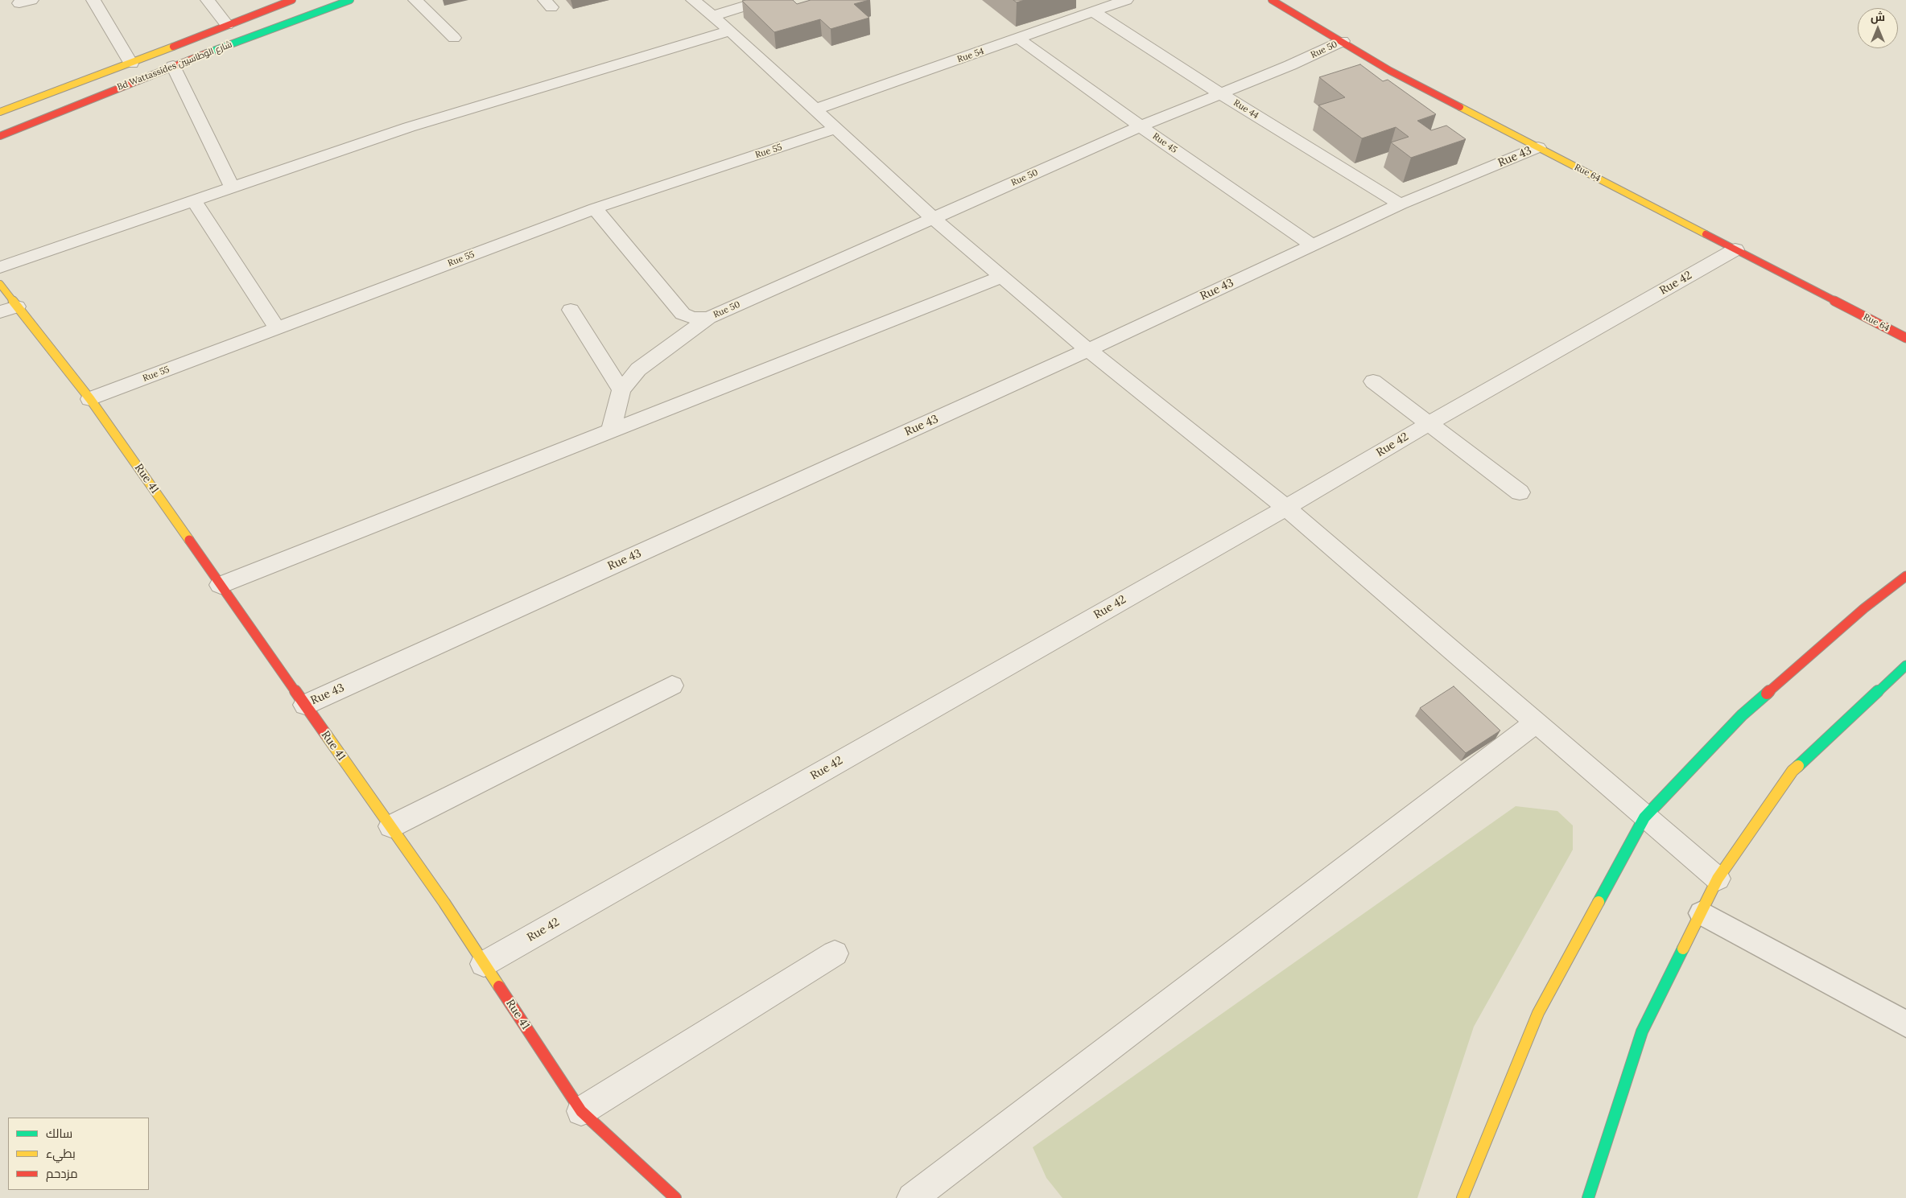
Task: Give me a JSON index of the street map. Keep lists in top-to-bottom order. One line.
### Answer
{"streets":{"street":["Rue 50","Rue 54","Bd Wattassides شارع الوطاسيين","Rue 44","Rue 45","Rue 55","Rue 43","Rue 64","Rue 42","Rue 41"]},"crossings":[["Rue 50","Rue 44"],["Rue 50","Rue 45"],["Rue 50","Rue 64"],["Rue 54","Rue 44"],["Rue 54","Rue 45"],["Rue 44","Rue 43"],["Rue 45","Rue 43"],["Rue 55","Rue 41"],["Rue 43","Rue 64"],["Rue 43","Rue 41"],["Rue 64","Rue 42"],["Rue 42","Rue 41"]],"legend":["سالك","بطيء","مزدحم"],"north":"top"}
